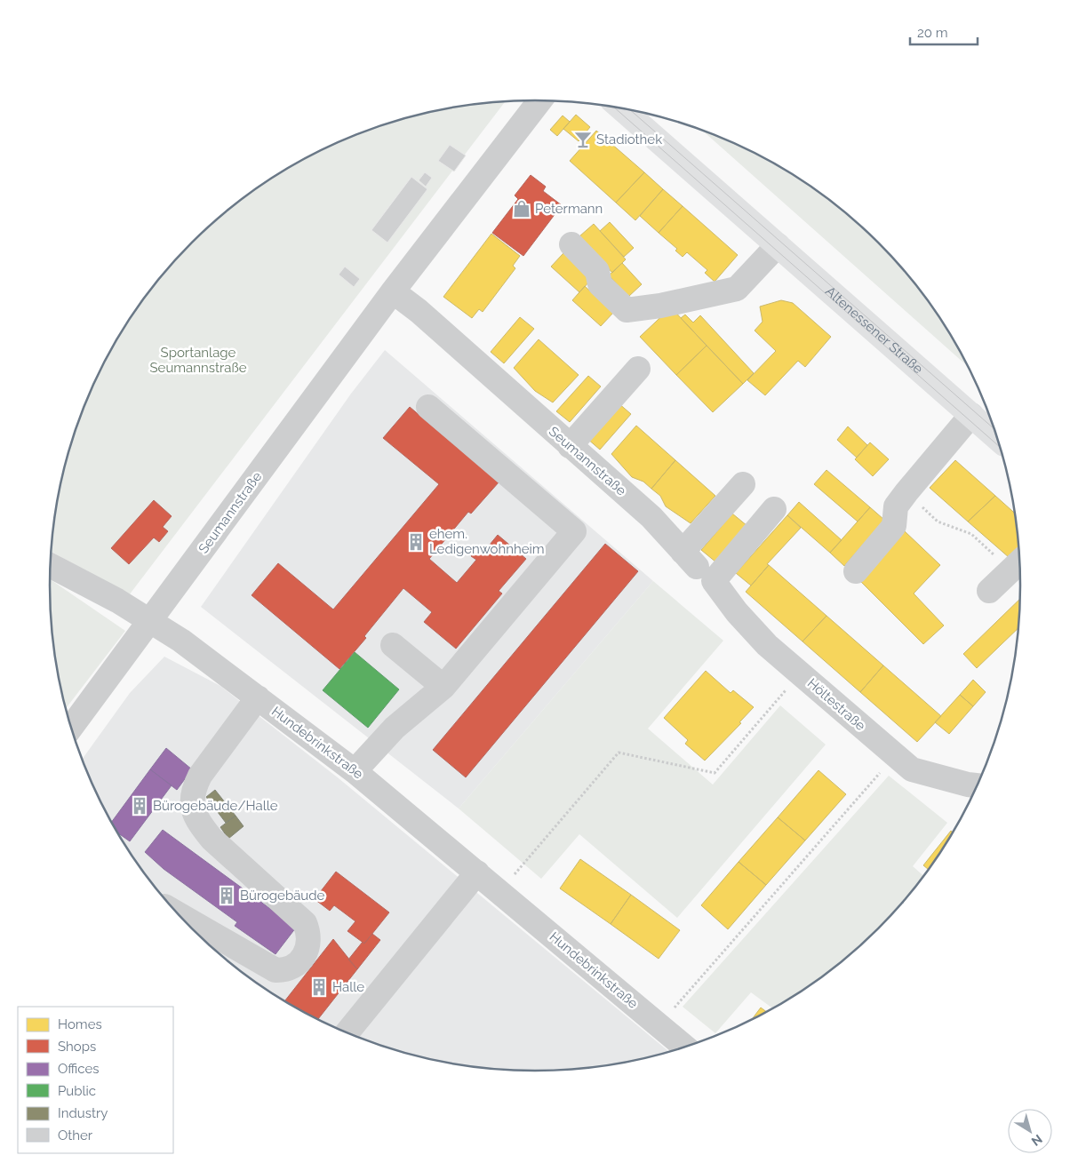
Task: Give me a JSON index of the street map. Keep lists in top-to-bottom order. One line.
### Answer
{"streets":{"main road":["Altenessener Straße"],"street":["Seumannstraße","Höltestraße","Hundebrinkstraße"]},"crossings":[["Seumannstraße","Höltestraße"],["Seumannstraße","Hundebrinkstraße"]],"parks":["Sportanlage Seumannstraße"],"places":{"bar":["Stadiothek"],"shop":["Petermann"],"building":["ehem. Ledigenwohnheim","Bürogebäude/Halle","Bürogebäude","Halle"]},"legend":["Homes","Shops","Offices","Public","Industry","Other"],"scale_bar":"20 m","north":"bottom right"}
